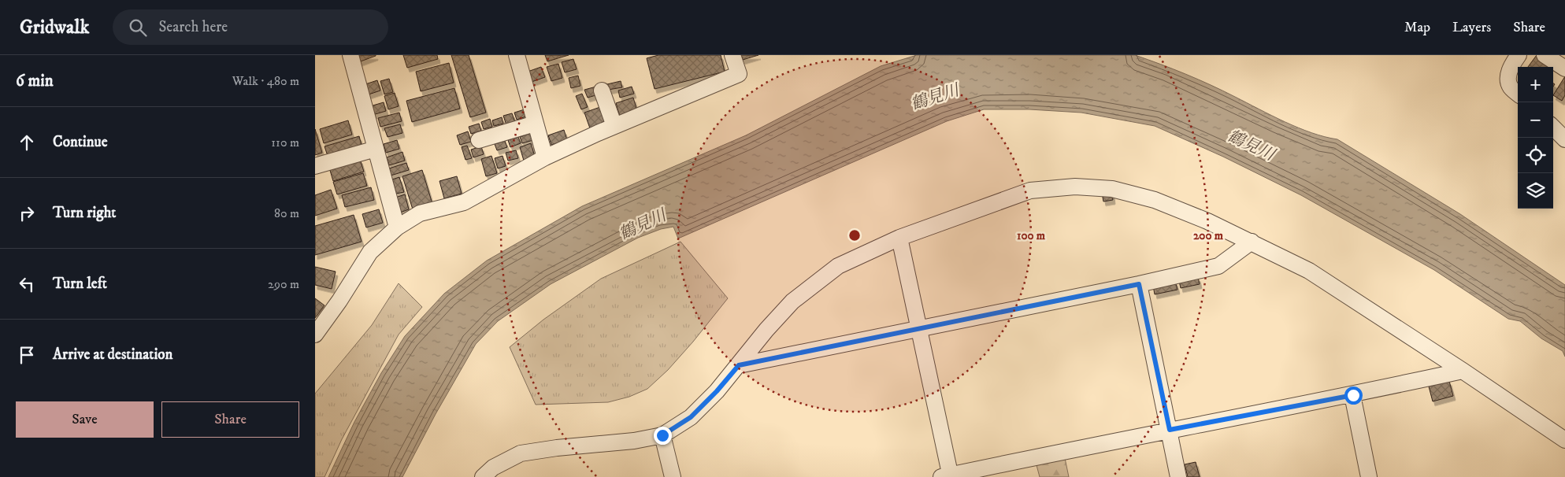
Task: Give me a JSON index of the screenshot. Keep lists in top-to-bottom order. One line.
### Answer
{"water":["鶴見川"],"page":{"header":"Gridwalk","search":"Search here","nav":["Map","Layers","Share"],"heading":["6 min","Walk · 480 m"],"map_buttons":["+","−"],"list":[["Continue","110 m"],["Turn right","80 m"],["Turn left","290 m"],"Arrive at destination"],"buttons":["Save","Share"]},"rings":["100 m","200 m"]}
